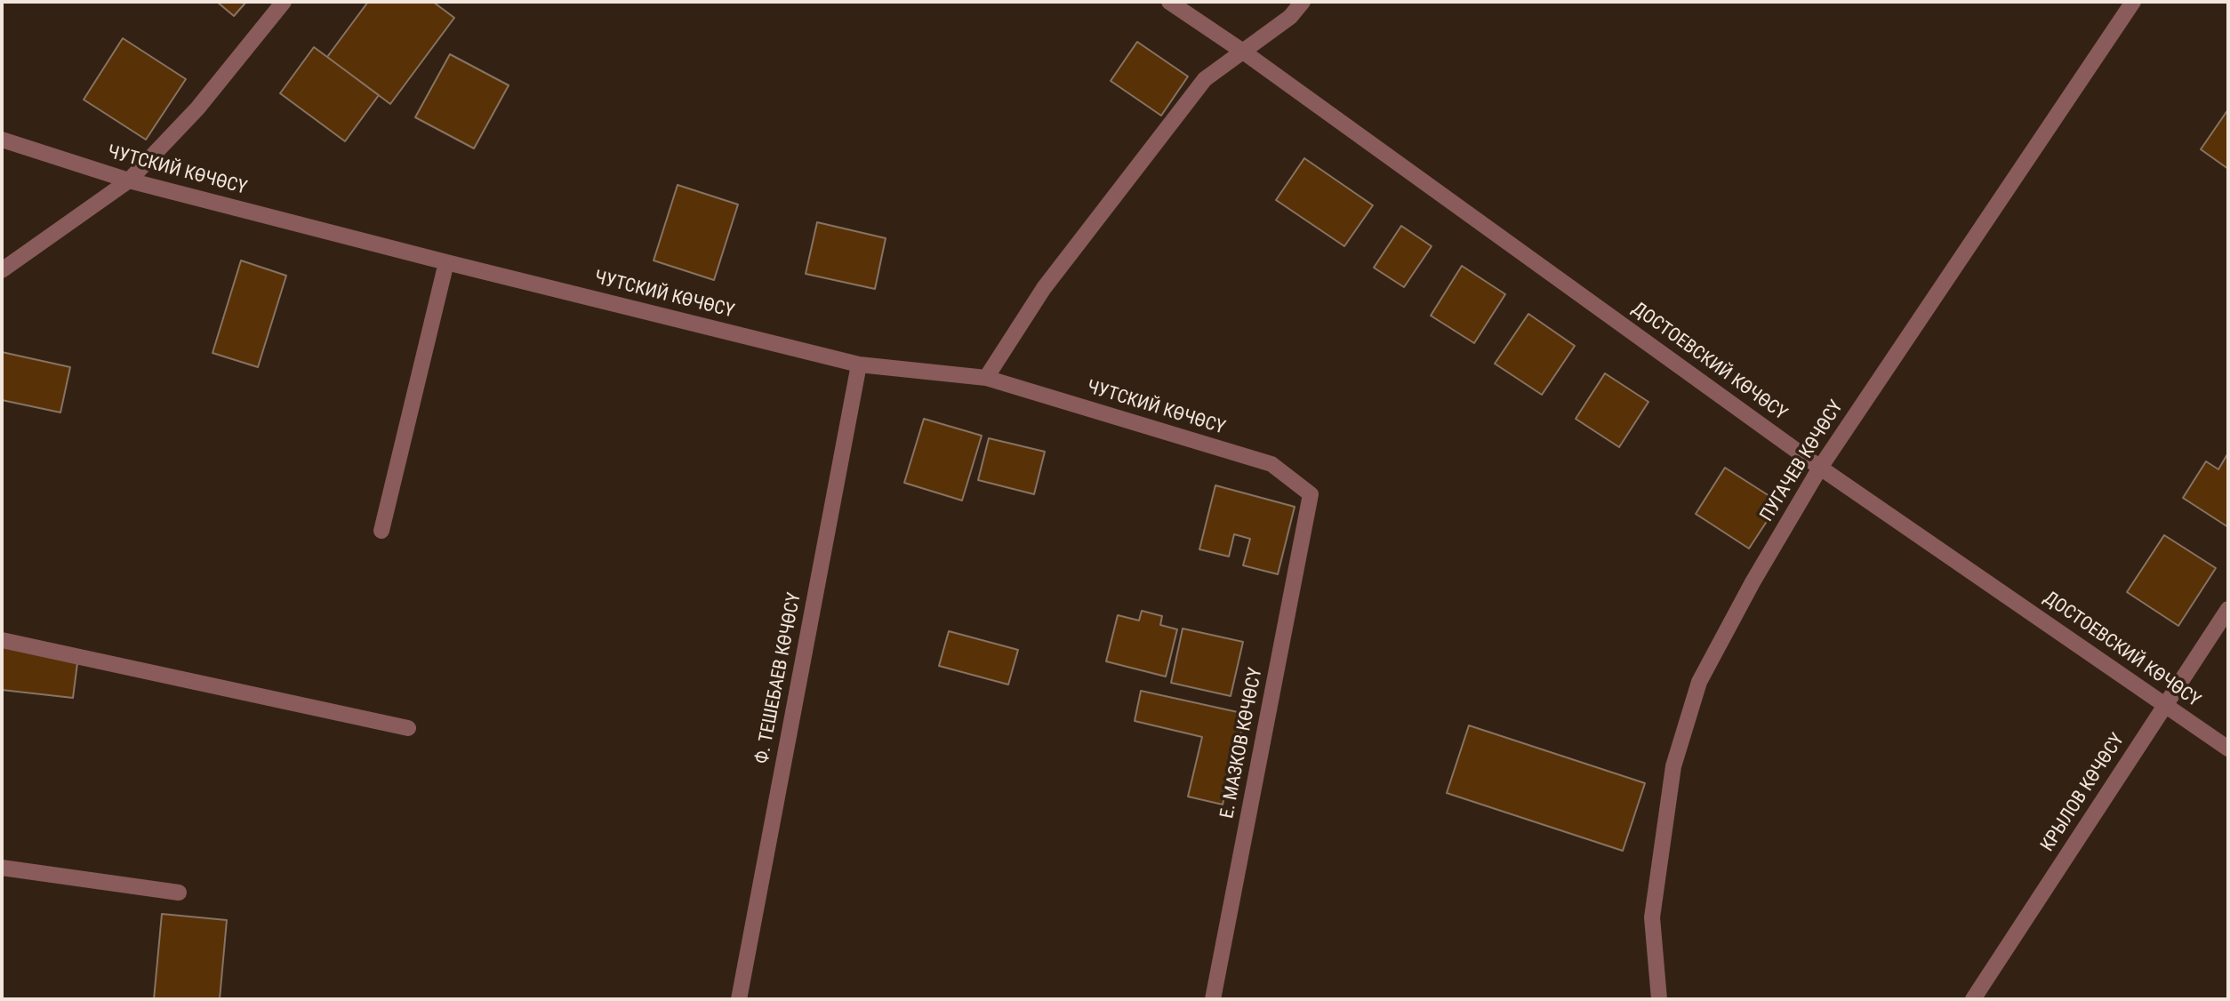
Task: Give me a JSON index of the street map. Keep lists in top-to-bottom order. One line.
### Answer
{"streets":{"street":["ЧУТСКИЙ КӨЧӨСҮ","ДОСТОЕВСКИЙ КӨЧӨСҮ","ПУГАЧЕВ КӨЧӨСҮ","Ф. ТЕШЕБАЕВ КӨЧӨСҮ","Е. МАЗКОВ КӨЧӨСҮ","КРЫЛОВ КӨЧӨСҮ"]},"crossings":[["ЧУТСКИЙ КӨЧӨСҮ","Ф. ТЕШЕБАЕВ КӨЧӨСҮ"],["ЧУТСКИЙ КӨЧӨСҮ","Е. МАЗКОВ КӨЧӨСҮ"],["ДОСТОЕВСКИЙ КӨЧӨСҮ","ПУГАЧЕВ КӨЧӨСҮ"],["ДОСТОЕВСКИЙ КӨЧӨСҮ","КРЫЛОВ КӨЧӨСҮ"]]}
